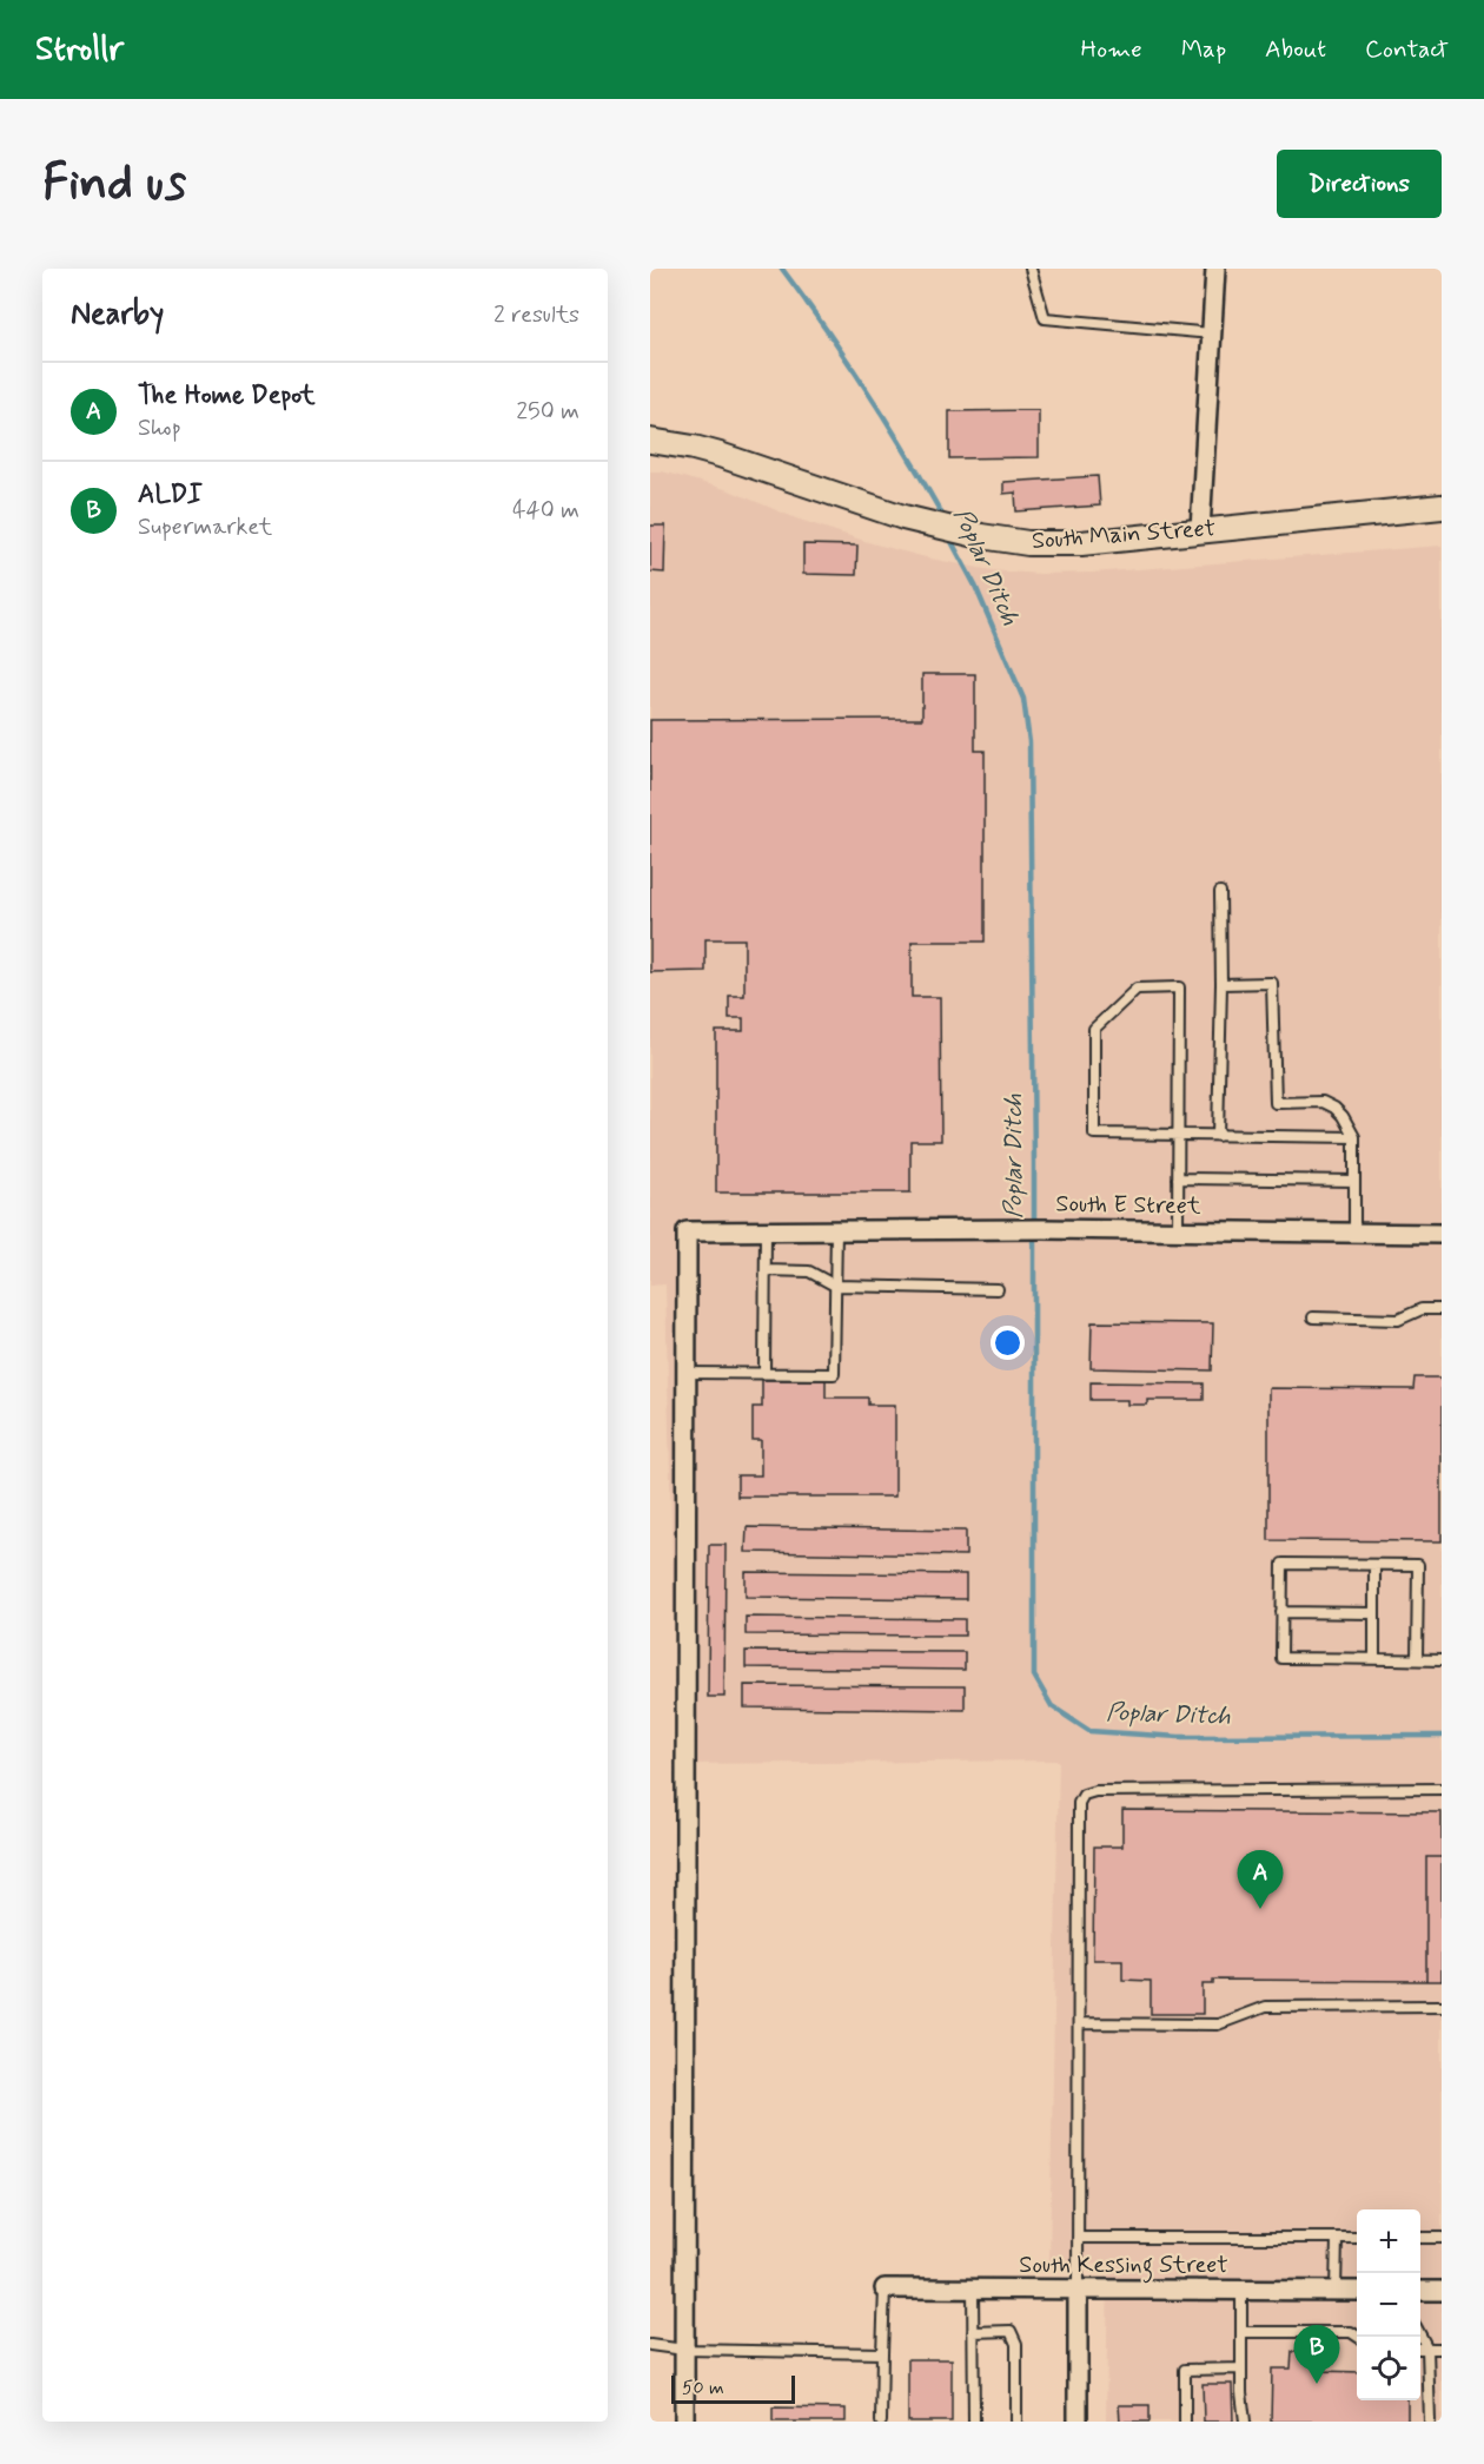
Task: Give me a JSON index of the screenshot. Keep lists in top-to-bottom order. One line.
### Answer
{"streets":{"main road":["South Main Street"],"street":["South E Street","South Kessing Street"]},"water":["Poplar Ditch"],"scale_bar":"50 m","page":{"header":"Strollr","nav":["Home","Map","About","Contact"],"buttons":"Directions","title":"Find us","heading":["Nearby","2 results"],"list":[{"mark":"A","name":"The Home Depot","note":"Shop","value":"250 m"},{"mark":"B","name":"ALDI","note":"Supermarket","value":"440 m"}],"pins":["A","B"],"map_buttons":["+","−"],"scale":"50 m"}}
